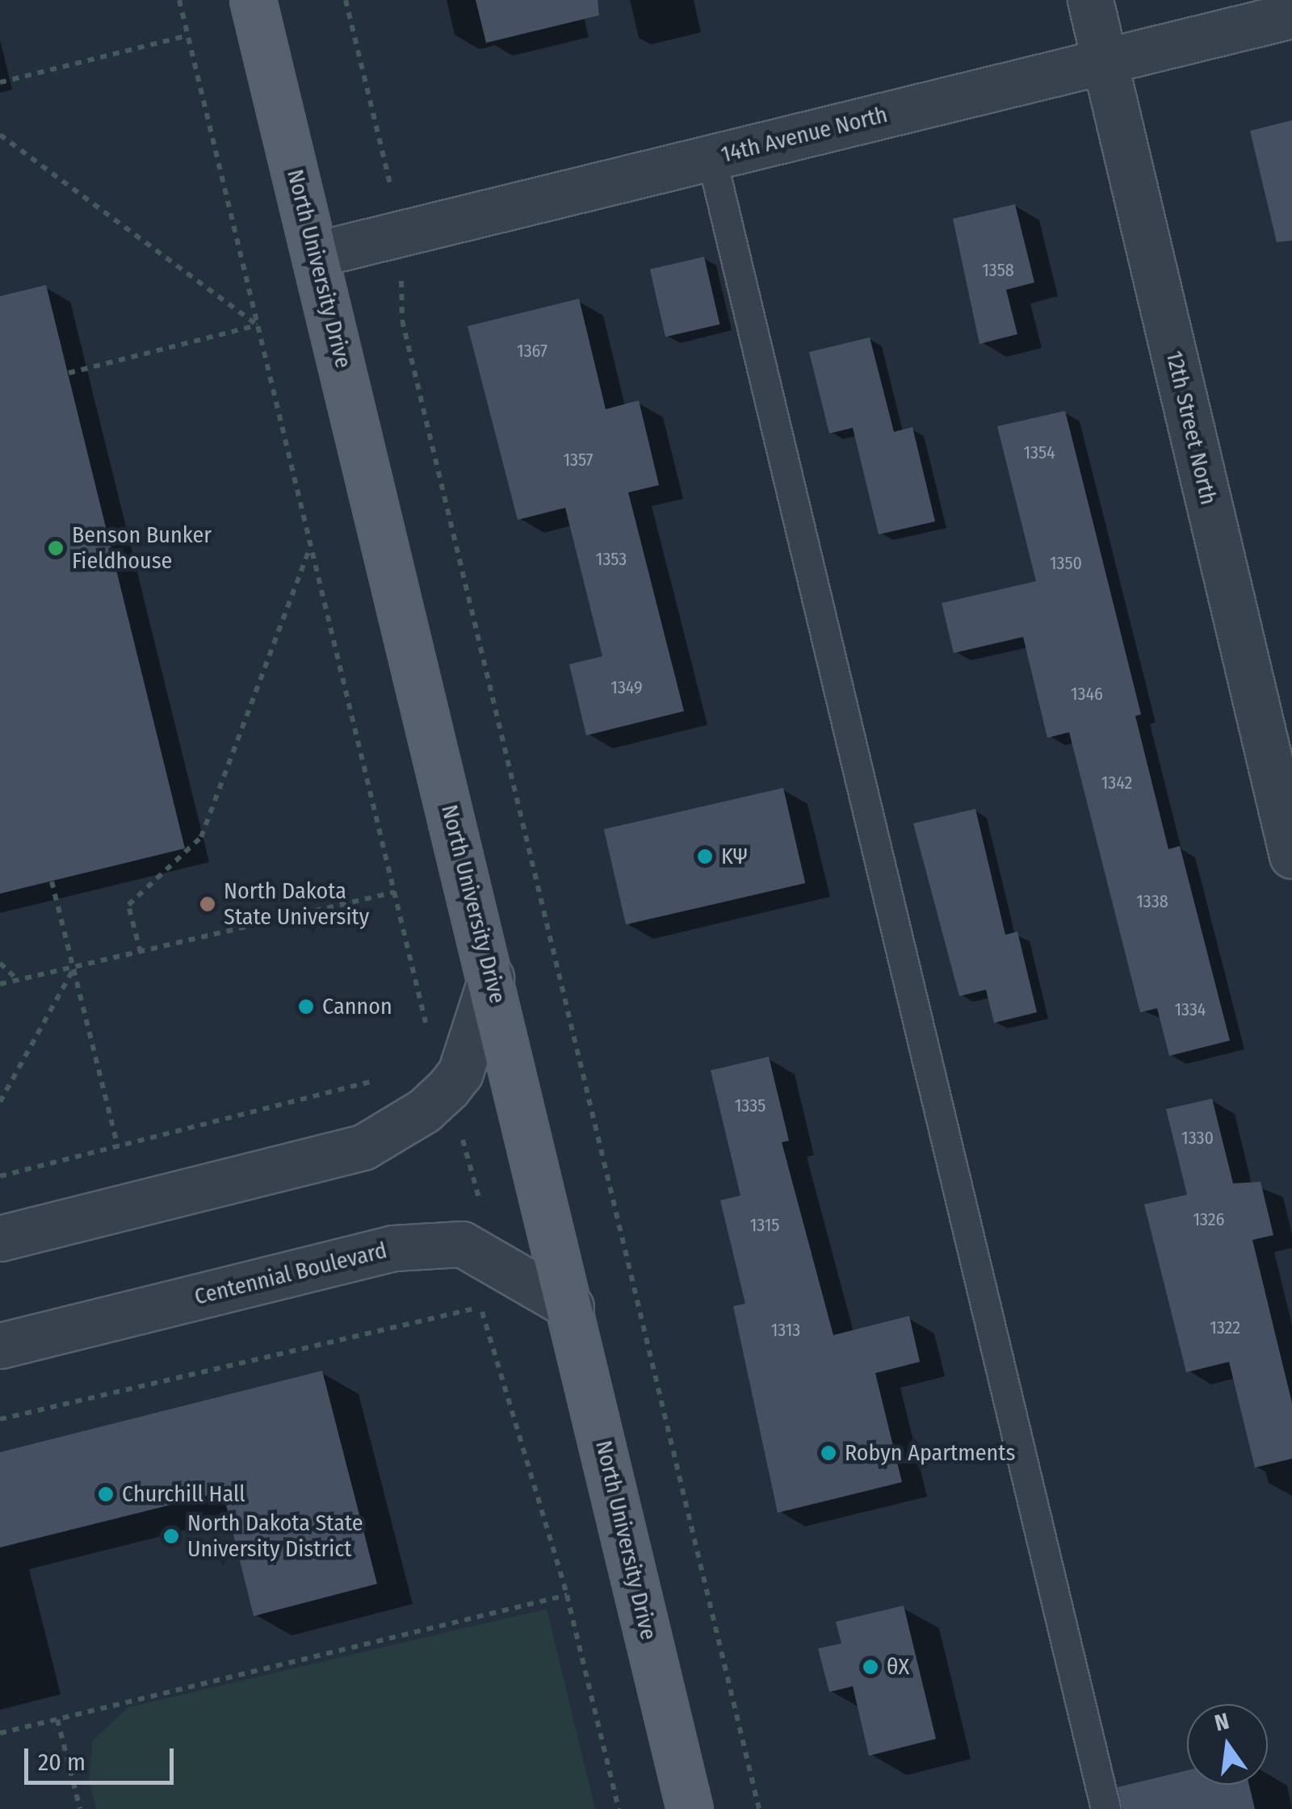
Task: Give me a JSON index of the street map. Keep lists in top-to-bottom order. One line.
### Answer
{"streets":{"main road":["North University Drive"],"street":["14th Avenue North","12th Street North","Centennial Boulevard"]},"crossings":[["14th Avenue North","North University Drive"],["14th Avenue North","12th Street North"],["North University Drive","Centennial Boulevard"]],"places":["Benson Bunker Fieldhouse","ΚΨ","North Dakota State University","Cannon","Robyn Apartments","Churchill Hall","North Dakota State University District","θΧ"],"house_numbers":["1358","1367","1354","1357","1353","1350","1349","1346","1342","1338","1334","1335","1330","1326","1315","1322","1313"],"scale_bar":"20 m","north":"top"}
